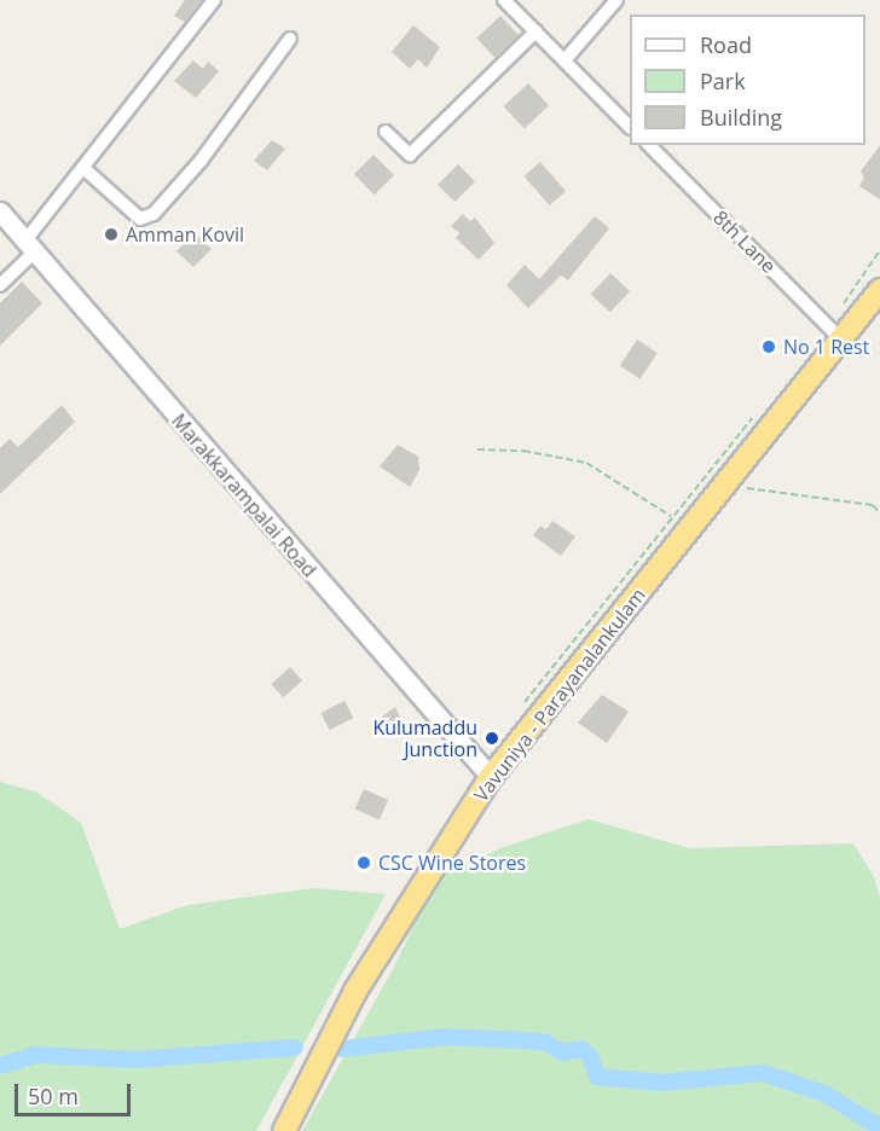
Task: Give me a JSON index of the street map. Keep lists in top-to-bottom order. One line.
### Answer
{"streets":{"highway":["Vavuniya - Parayanalankulam"],"street":["8th Lane","Marakkarampalai Road"]},"crossings":[["8th Lane","Vavuniya - Parayanalankulam"],["Marakkarampalai Road","Vavuniya - Parayanalankulam"]],"places":["Amman Kovil","No 1 Rest","Kulumaddu Junction","CSC Wine Stores"],"legend":["Road","Park","Building"],"scale_bar":"50 m"}
